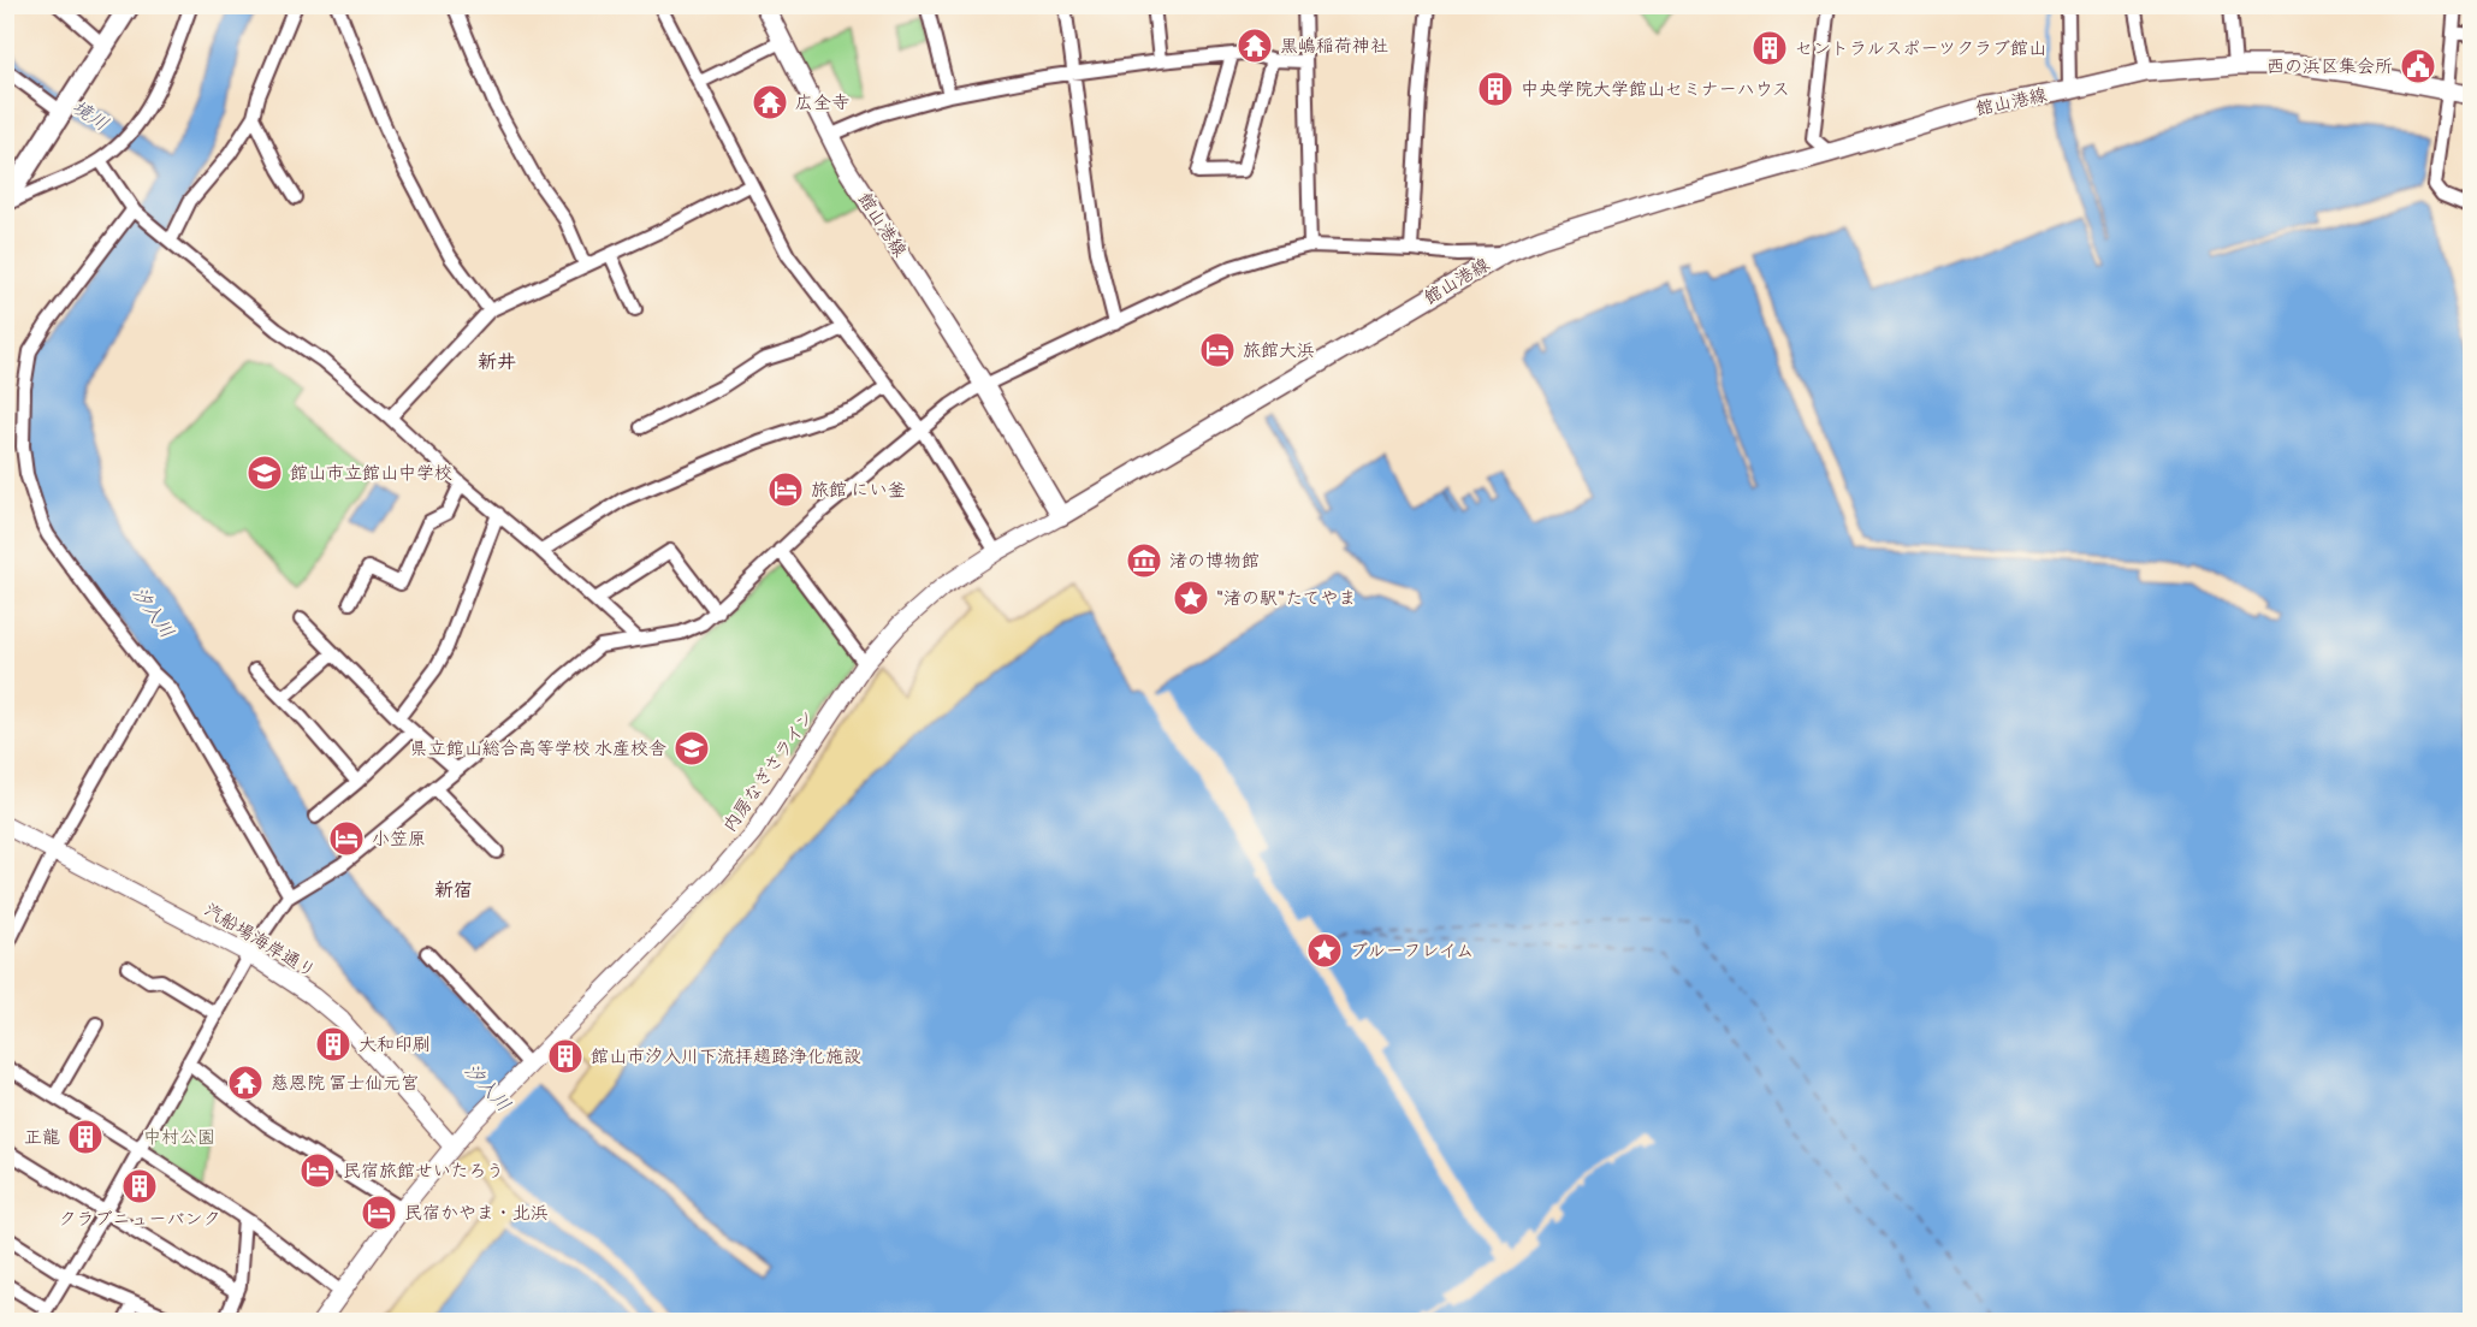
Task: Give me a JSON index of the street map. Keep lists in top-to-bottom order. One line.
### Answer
{"streets":{"main road":["館山港線"],"street":["内房なぎさライン","汽船場海岸通り"]},"crossings":[["館山港線","内房なぎさライン"],["内房なぎさライン","汽船場海岸通り"]],"districts":["新井","新宿"],"water":["境川","汐入川"],"parks":["中村公園"],"places":{"temple":["黒嶋稲荷神社","広全寺","慈恩院 冨士仙元宮"],"building":["セントラルスポーツクラブ館山","中央学院大学館山セミナーハウス","大和印刷","館山市汐入川下流拝趨路浄化施設","正龍","クラブニューバンク"],"public building":["西の浜区集会所"],"hotel":["旅館大浜","旅館 にい釜","小笠原","民宿旅館せいたろう","民宿かやま・北浜"],"school or university":["館山市立館山中学校","県立館山総合高等学校 水産校舎"],"museum":["渚の博物館"],"place":["\"渚の駅\"たてやま","ブルーフレイム"]}}
